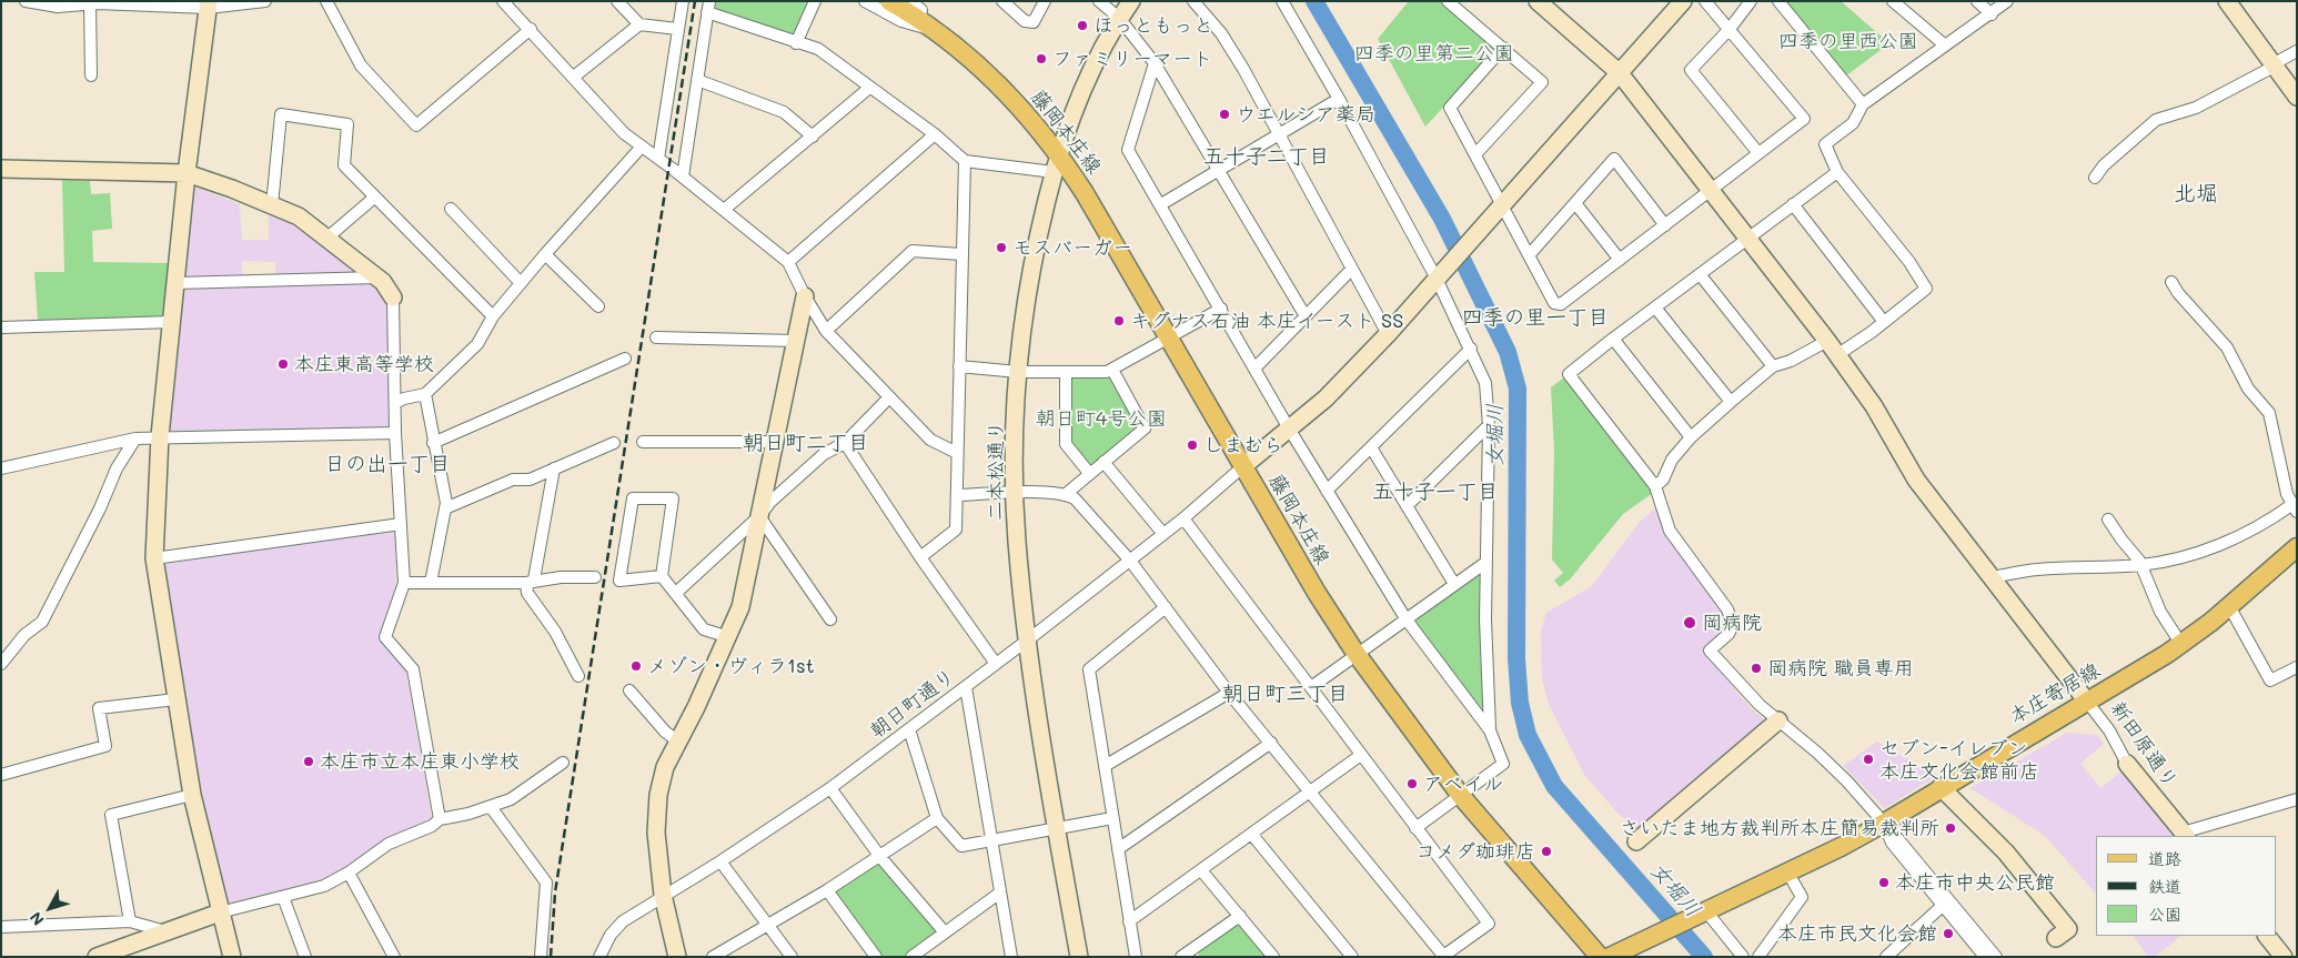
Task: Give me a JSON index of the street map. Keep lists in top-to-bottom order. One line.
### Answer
{"streets":{"main road":["藤岡本庄線","本庄寄居線"],"street":["二本松通り","朝日町通り","新田原通り"]},"crossings":[["藤岡本庄線","二本松通り"],["藤岡本庄線","朝日町通り"],["二本松通り","朝日町通り"],["本庄寄居線","新田原通り"]],"districts":["五十子二丁目","北堀","四季の里一丁目","朝日町二丁目","日の出一丁目","五十子一丁目","朝日町三丁目"],"water":["女堀川"],"parks":["四季の里西公園","四季の里第二公園","朝日町4号公園"],"places":["ほっともっと","ファミリーマート","ウエルシア薬局","モスバーガー","キグナス石油 本庄イースト SS","本庄東高等学校","しまむら","岡病院","メゾン・ヴィラ1st","岡病院 職員専用","セブン-イレブン 本庄文化会館前店","本庄市立本庄東小学校","アベイル","さいたま地方裁判所本庄簡易裁判所","コメダ珈琲店","本庄市中央公民館","本庄市民文化会館"],"legend":["道路","鉄道","公園"],"north":"bottom left"}
